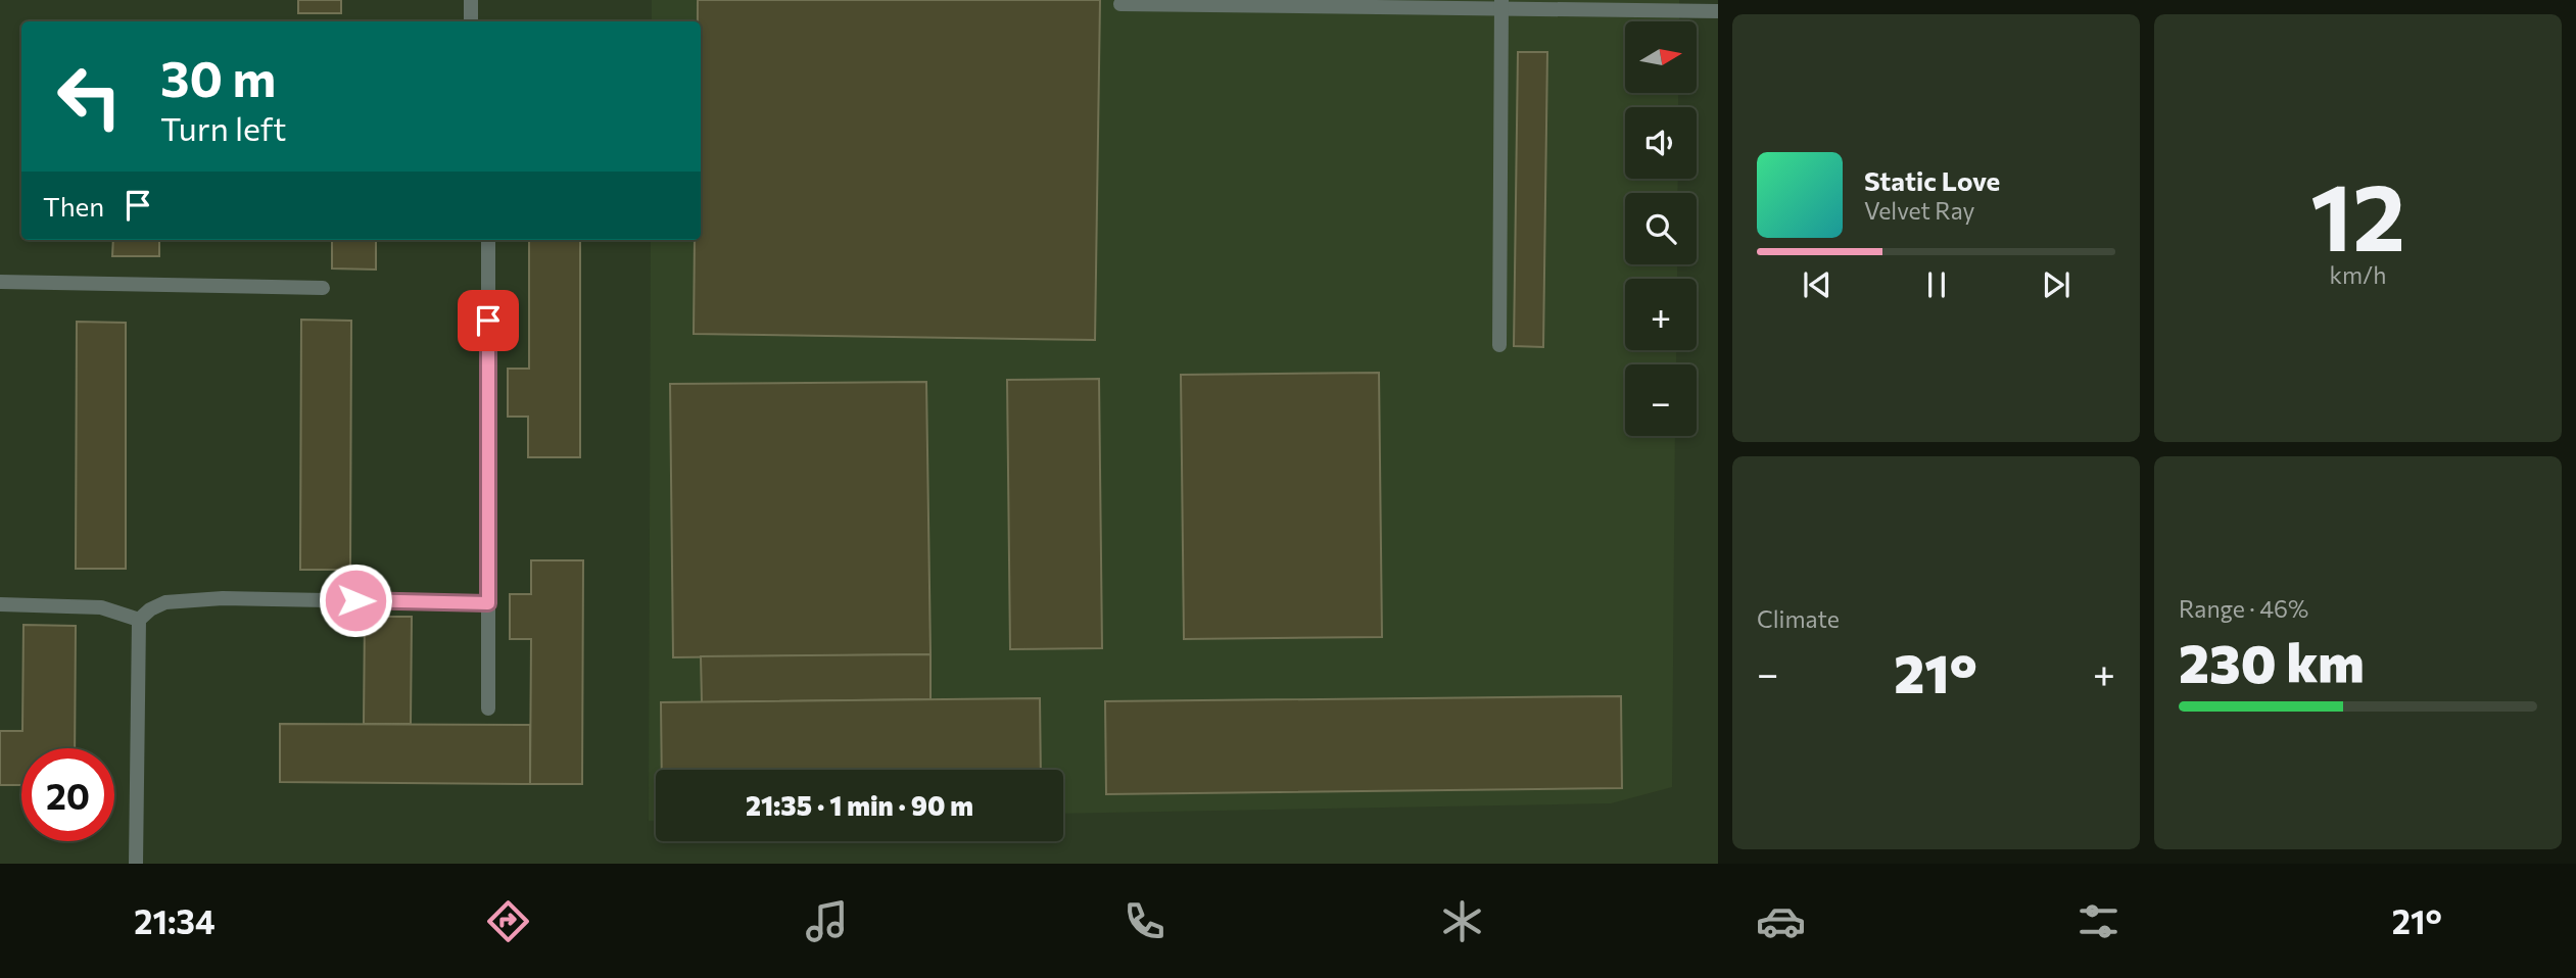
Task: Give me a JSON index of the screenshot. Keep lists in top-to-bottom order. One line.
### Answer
{"north":"right","page":{"tile":[["12","km/h"],"Climate",["Range · 46%","230 km"]],"map_buttons":["+","−"],"turn":["30 m","Turn left"],"song":["Static Love","Velvet Ray"],"then":"Then","heat":["−","21°","+"],"limit":"20","trip":"21:35 · 1 min · 90 m","tabs":["21:34","21°"]}}
